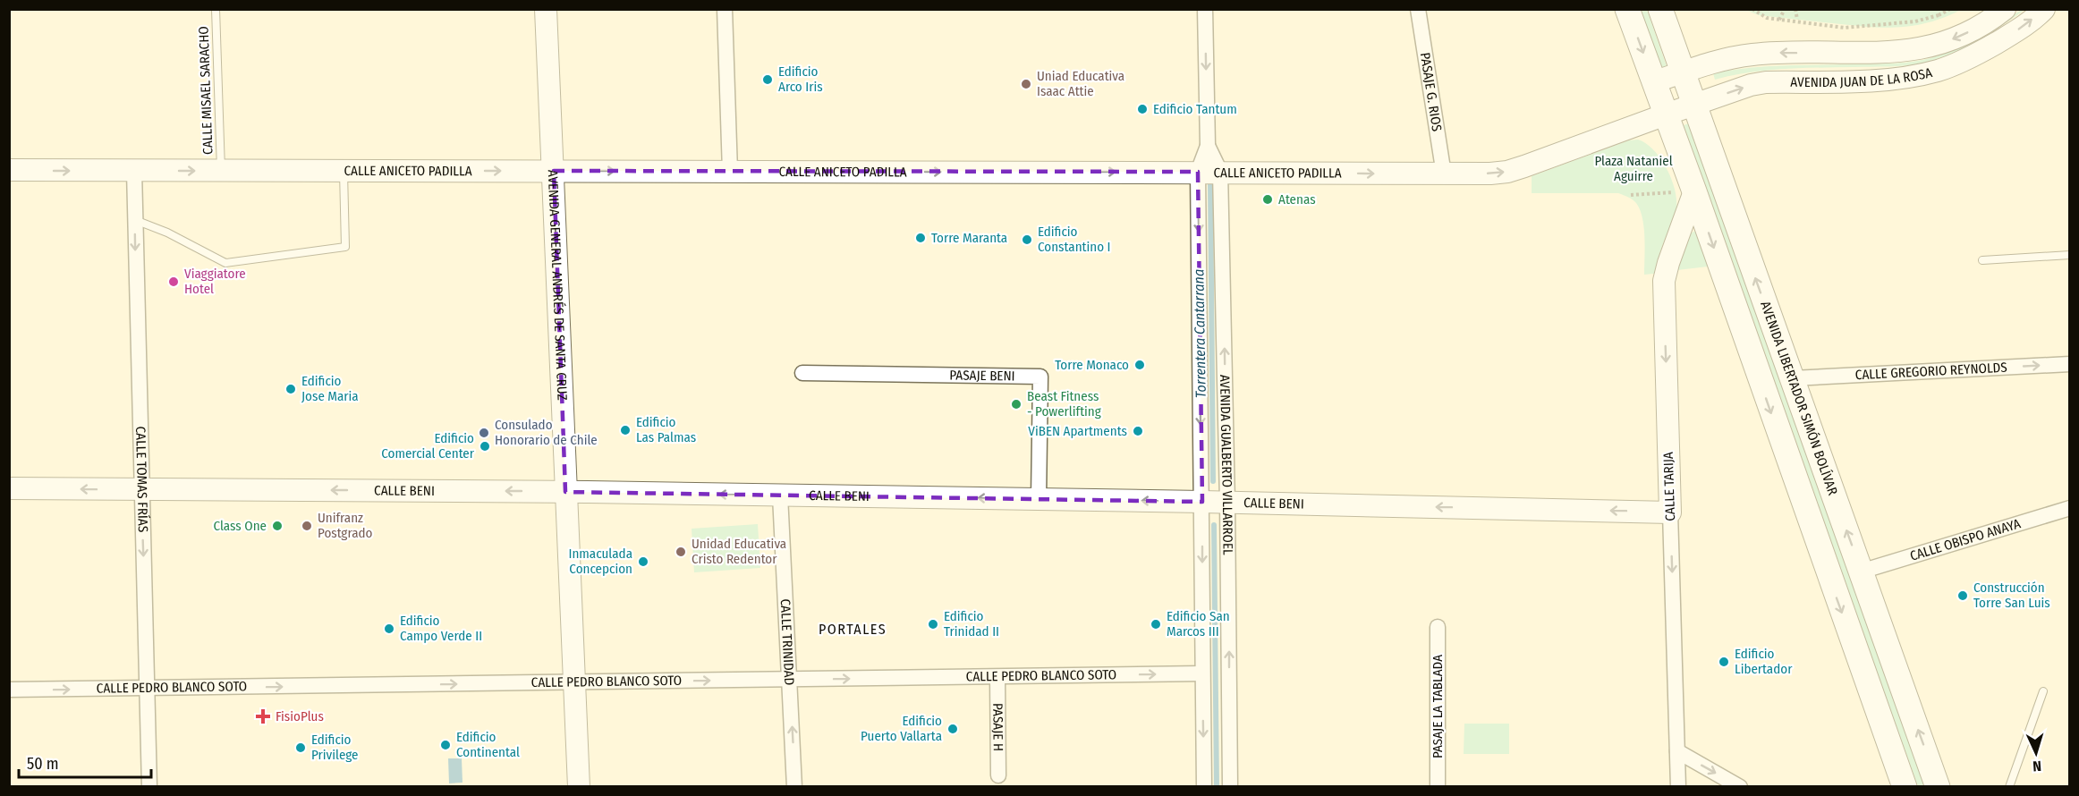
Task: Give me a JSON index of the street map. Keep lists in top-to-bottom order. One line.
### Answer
{"streets":{"main road":["AVENIDA JUAN DE LA ROSA","CALLE ANICETO PADILLA","AVENIDA GENERAL ANDRÉS DE SANTA CRUZ","AVENIDA LIBERTADOR SIMÓN BOLÍVAR","CALLE TARIJA","CALLE BENI"],"street":["PASAJE G. RIOS","CALLE GREGORIO REYNOLDS","PASAJE BENI","AVENIDA GUALBERTO VILLARROEL","CALLE TOMAS FRÍAS","CALLE OBISPO ANAYA","CALLE TRINIDAD","CALLE PEDRO BLANCO SOTO","PASAJE LA TABLADA","PASAJE H"],"lane":["CALLE MISAEL SARACHO"]},"crossings":[["AVENIDA JUAN DE LA ROSA","CALLE ANICETO PADILLA"],["AVENIDA JUAN DE LA ROSA","AVENIDA LIBERTADOR SIMÓN BOLÍVAR"],["CALLE MISAEL SARACHO","CALLE ANICETO PADILLA"],["PASAJE G. RIOS","CALLE ANICETO PADILLA"],["CALLE ANICETO PADILLA","AVENIDA GENERAL ANDRÉS DE SANTA CRUZ"],["CALLE ANICETO PADILLA","AVENIDA GUALBERTO VILLARROEL"],["CALLE ANICETO PADILLA","CALLE TOMAS FRÍAS"],["AVENIDA GENERAL ANDRÉS DE SANTA CRUZ","CALLE BENI"],["AVENIDA GENERAL ANDRÉS DE SANTA CRUZ","CALLE PEDRO BLANCO SOTO"],["CALLE GREGORIO REYNOLDS","AVENIDA LIBERTADOR SIMÓN BOLÍVAR"],["PASAJE BENI","CALLE BENI"],["AVENIDA LIBERTADOR SIMÓN BOLÍVAR","CALLE OBISPO ANAYA"],["AVENIDA GUALBERTO VILLARROEL","CALLE BENI"],["AVENIDA GUALBERTO VILLARROEL","CALLE PEDRO BLANCO SOTO"],["CALLE TOMAS FRÍAS","CALLE BENI"],["CALLE TOMAS FRÍAS","CALLE PEDRO BLANCO SOTO"],["CALLE TARIJA","CALLE BENI"],["CALLE BENI","CALLE TRINIDAD"],["CALLE TRINIDAD","CALLE PEDRO BLANCO SOTO"],["CALLE PEDRO BLANCO SOTO","PASAJE H"]],"one_way":["CALLE ANICETO PADILLA","CALLE GREGORIO REYNOLDS","CALLE TOMAS FRÍAS","CALLE BENI","CALLE TRINIDAD","CALLE PEDRO BLANCO SOTO"],"districts":["PORTALES"],"water":["Torrentera Cantarrana"],"parks":["Plaza Nataniel Aguirre"],"places":{"other":["Edificio Arco Iris","Uniad Educativa Isaac Attie","Edificio Tantum","Atenas","Torre Maranta","Edificio Constantino I","Viaggiatore Hotel","Torre Monaco","Edificio Jose Maria","Beast Fitness - Powerlifting","Edificio Las Palmas","ViBEN Apartments","Consulado Honorario de Chile","Edificio Comercial Center","Class One","Unifranz Postgrado","Unidad Educativa Cristo Redentor","Inmaculada Concepcion","Construcción Torre San Luis","Edificio Trinidad II","Edificio San Marcos III","Edificio Campo Verde II","Edificio Libertador","Edificio Puerto Vallarta","Edificio Continental","Edificio Privilege"],"health":["FisioPlus"]},"scale_bar":"50 m","north":"bottom"}
